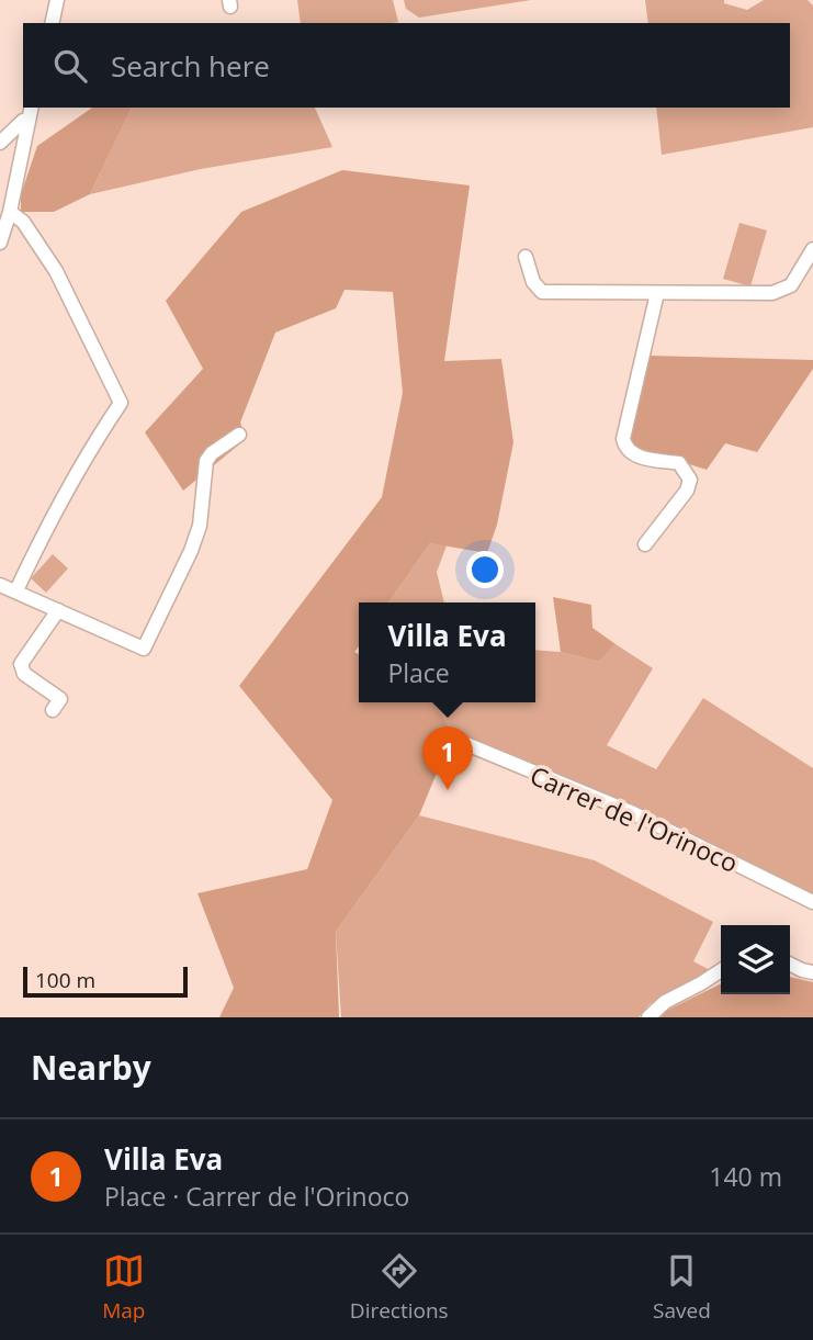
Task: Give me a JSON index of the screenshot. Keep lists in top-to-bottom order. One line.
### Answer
{"streets":{"street":["Carrer de l'Orinoco"]},"scale_bar":"100 m","page":{"search":"Search here","popup":["Villa Eva","Place"],"pins":"1","scale":"100 m","heading":"Nearby","list":[{"mark":"1","name":"Villa Eva","note":"Place · Carrer de l'Orinoco","value":"140 m"}],"nav":["Map","Directions","Saved"]}}
